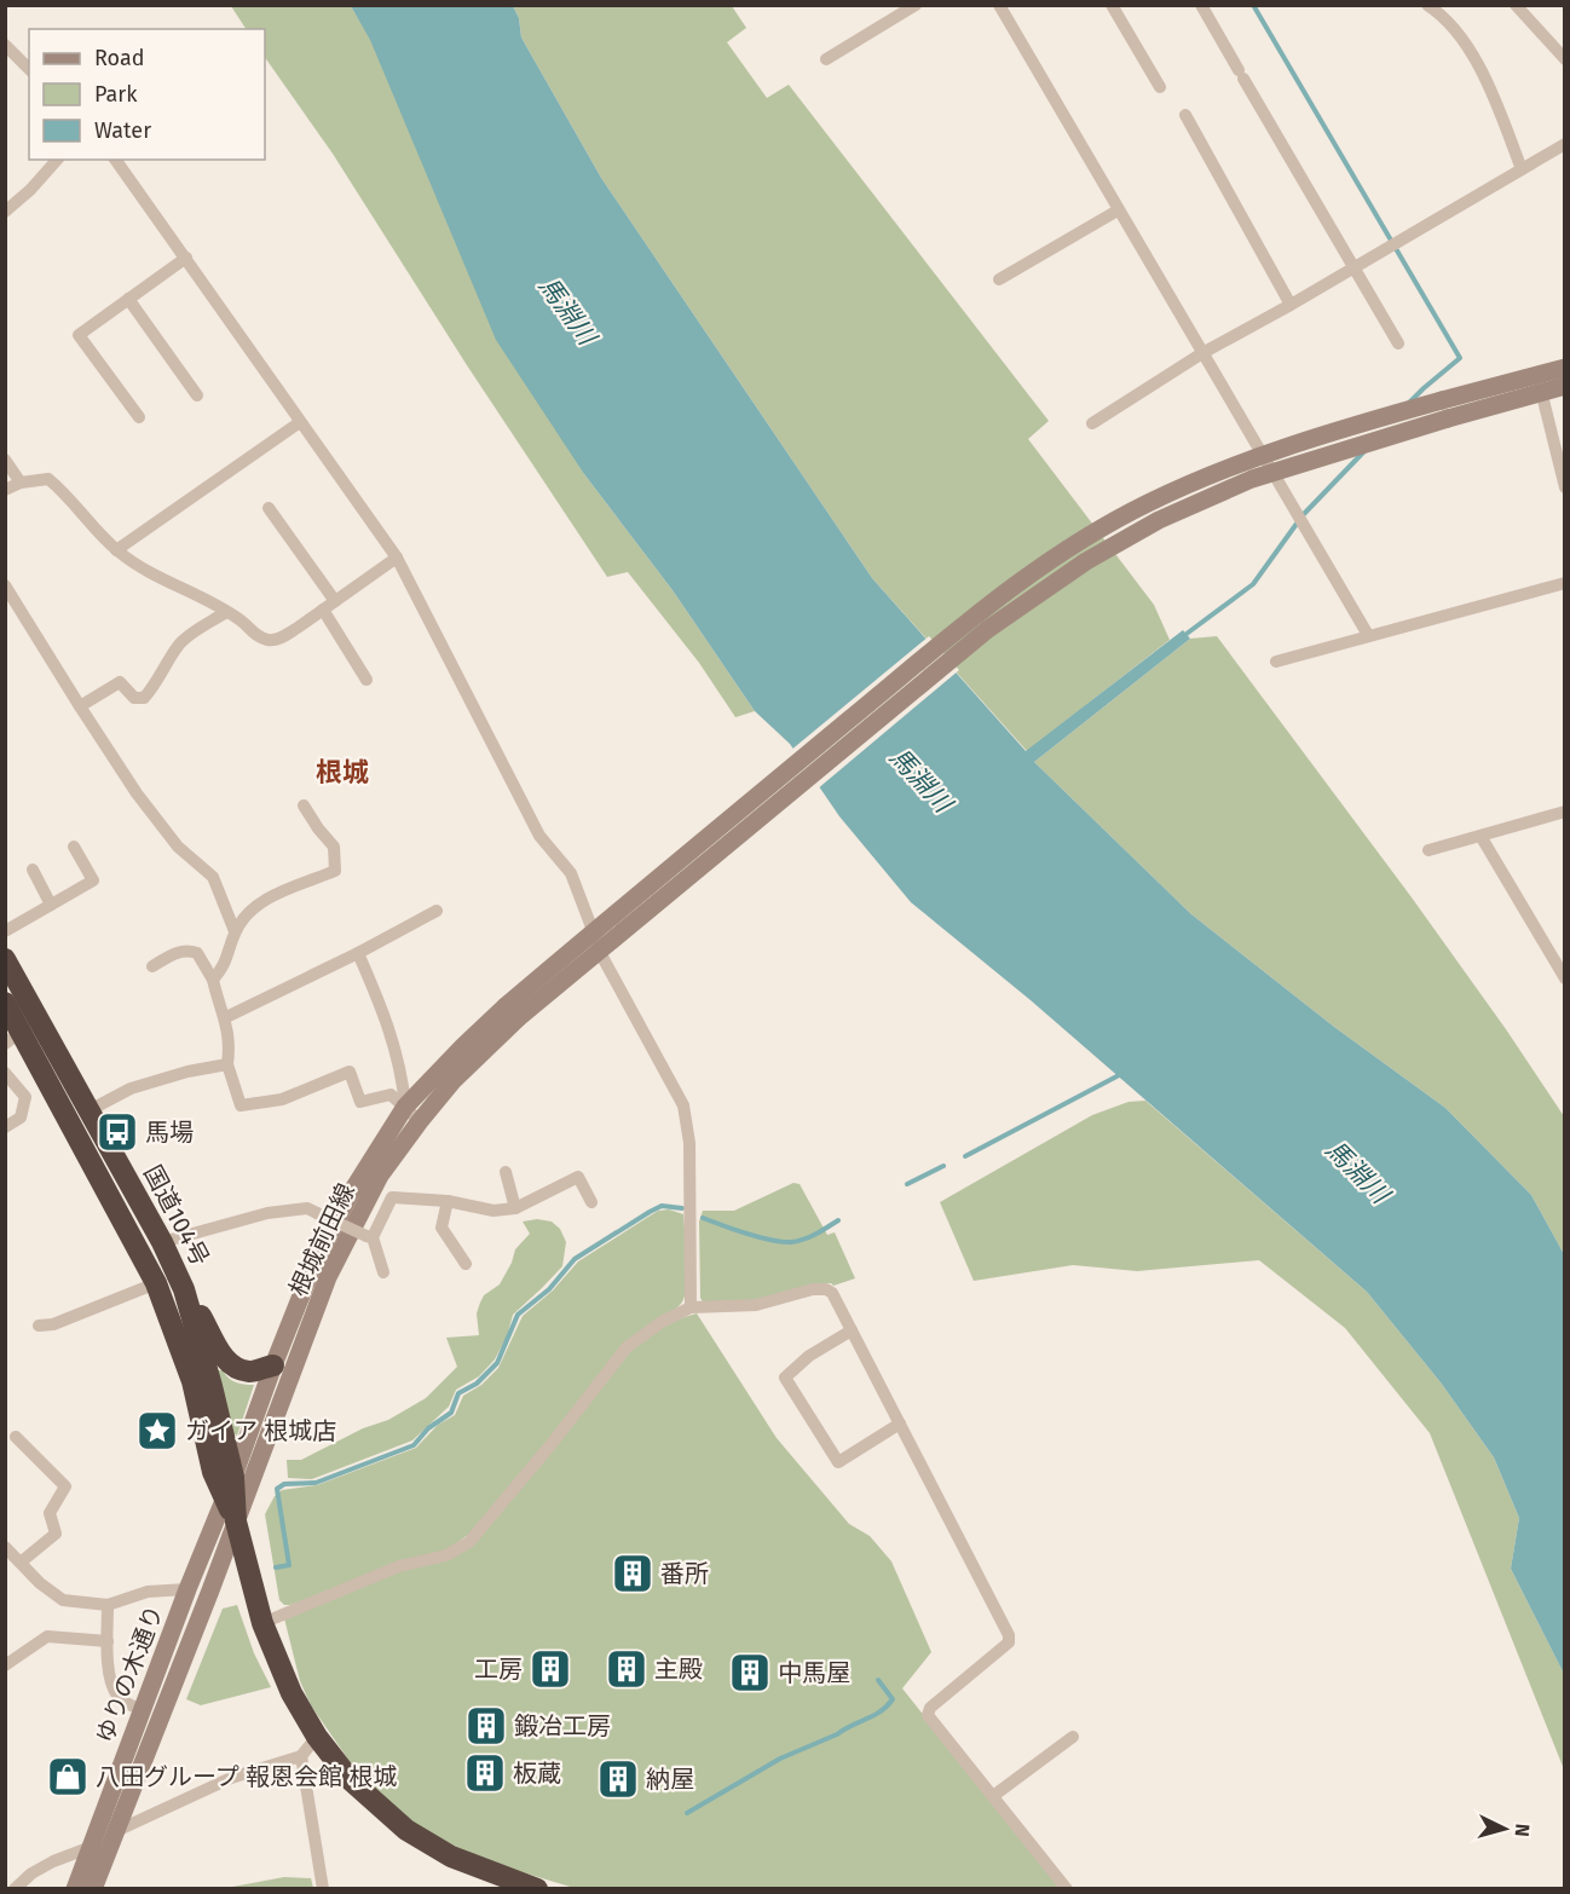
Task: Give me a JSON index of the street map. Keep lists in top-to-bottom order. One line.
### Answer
{"streets":{"highway":["国道104号"],"street":["根城前田線","ゆりの木通り"]},"crossings":[["国道104号","根城前田線"],["国道104号","ゆりの木通り"],["根城前田線","ゆりの木通り"]],"districts":["根城"],"water":["馬淵川"],"places":{"bus stop":["馬場"],"place":["ガイア 根城店"],"building":["番所","工房","主殿","中馬屋","鍛冶工房","板蔵","納屋"],"shop":["八田グループ 報恩会館 根城"]},"legend":["Road","Park","Water"],"north":"right"}
